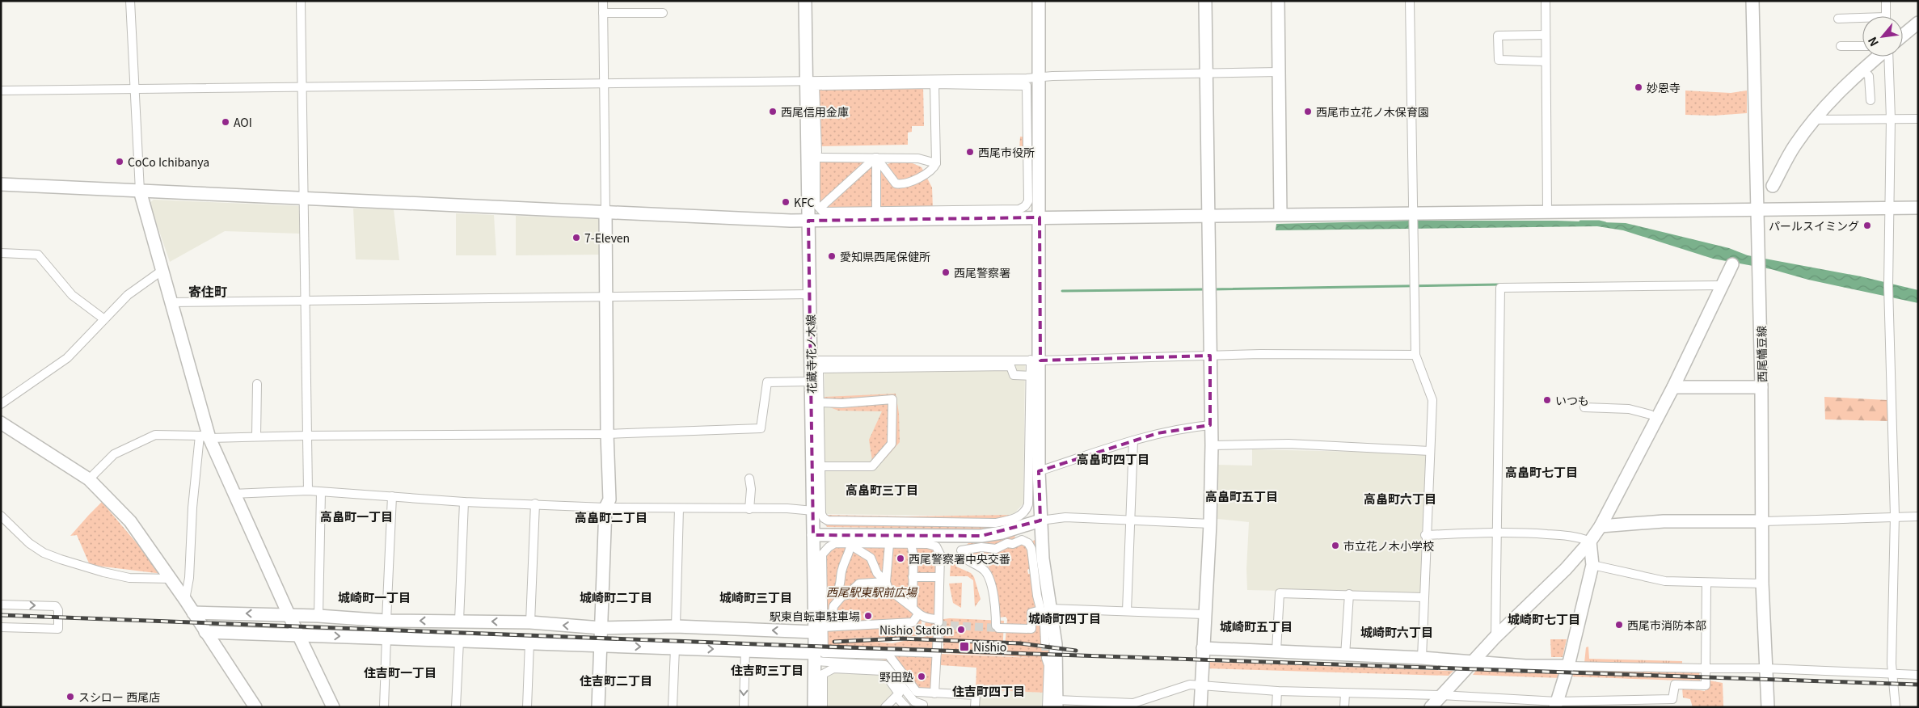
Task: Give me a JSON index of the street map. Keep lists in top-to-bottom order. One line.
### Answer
{"streets":{"street":["花蔵寺花ノ木線","西尾幡豆線"]},"districts":["寄住町","高畠町四丁目","高畠町七丁目","高畠町三丁目","高畠町五丁目","高畠町六丁目","高畠町一丁目","高畠町二丁目","城崎町一丁目","城崎町二丁目","城崎町三丁目","城崎町四丁目","城崎町七丁目","城崎町五丁目","城崎町六丁目","住吉町三丁目","住吉町一丁目","住吉町二丁目","住吉町四丁目"],"parks":["西尾駅東駅前広場"],"places":{"other":["妙恩寺","西尾信用金庫","西尾市立花ノ木保育園","AOI","西尾市役所","CoCo Ichibanya","KFC","パールスイミング","7-Eleven","愛知県西尾保健所","西尾警察署","いつも","市立花ノ木小学校","西尾警察署中央交番","駅東自転車駐車場","西尾市消防本部","Nishio Station","野田塾","スシロー 西尾店"],"transit":["Nishio"]},"north":"bottom left"}
